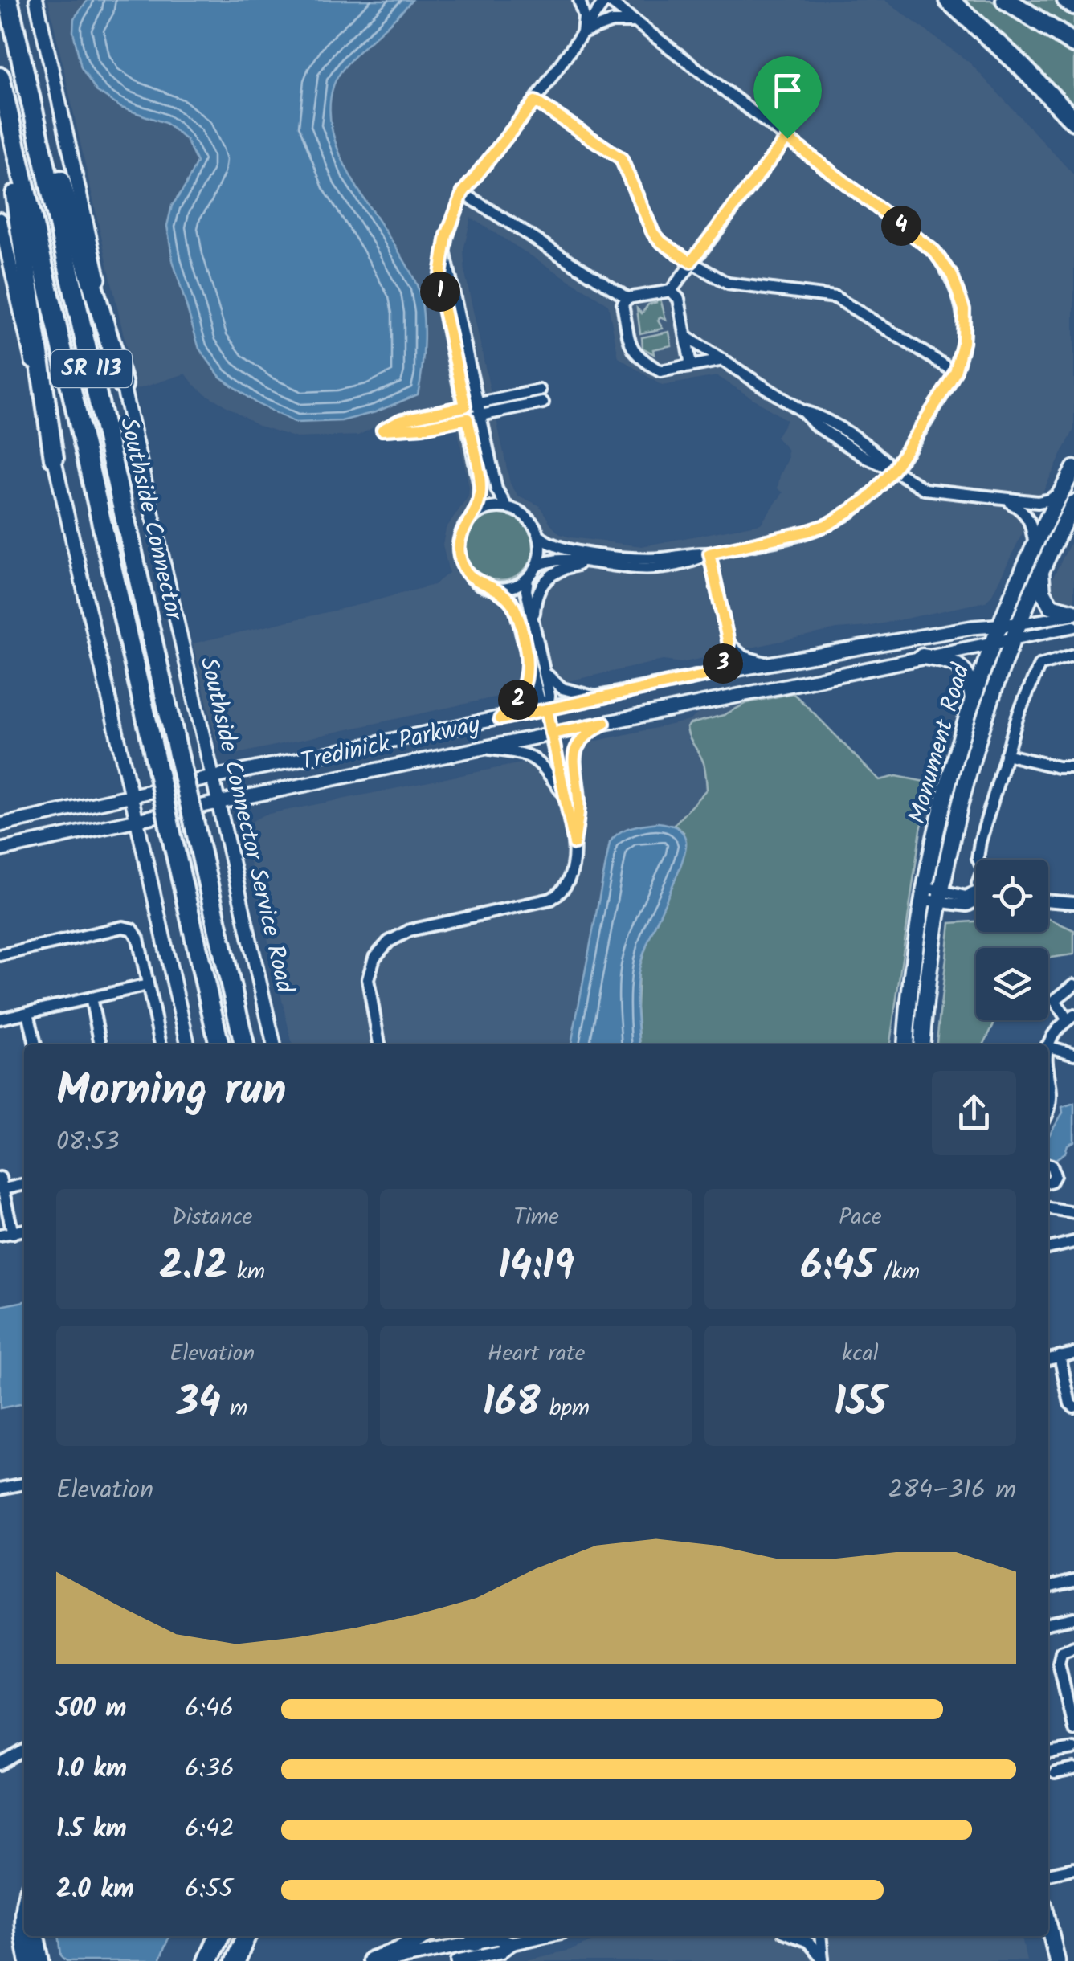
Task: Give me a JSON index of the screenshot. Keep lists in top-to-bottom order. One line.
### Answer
{"streets":{"highway":["SR 113","Southside Connector"],"main road":["Monument Road"],"street":["Tredinick Parkway","Southside Connector Service Road"]},"crossings":[["Tredinick Parkway","Monument Road"],["Tredinick Parkway","Southside Connector Service Road"]],"page":{"pins":["4","1","3","2"],"heading":["Morning run","08:53"],"stats":[["Distance","2.12 km"],["Time","14:19"],["Pace","6:45 /km"],["Elevation","34 m"],["Heart rate","168 bpm"],["kcal","155"]],"chart":["Elevation","284–316 m"],"list":[{"name":"500 m","note":"6:46"},{"name":"1.0 km","note":"6:36"},{"name":"1.5 km","note":"6:42"},{"name":"2.0 km","note":"6:55"}]}}
